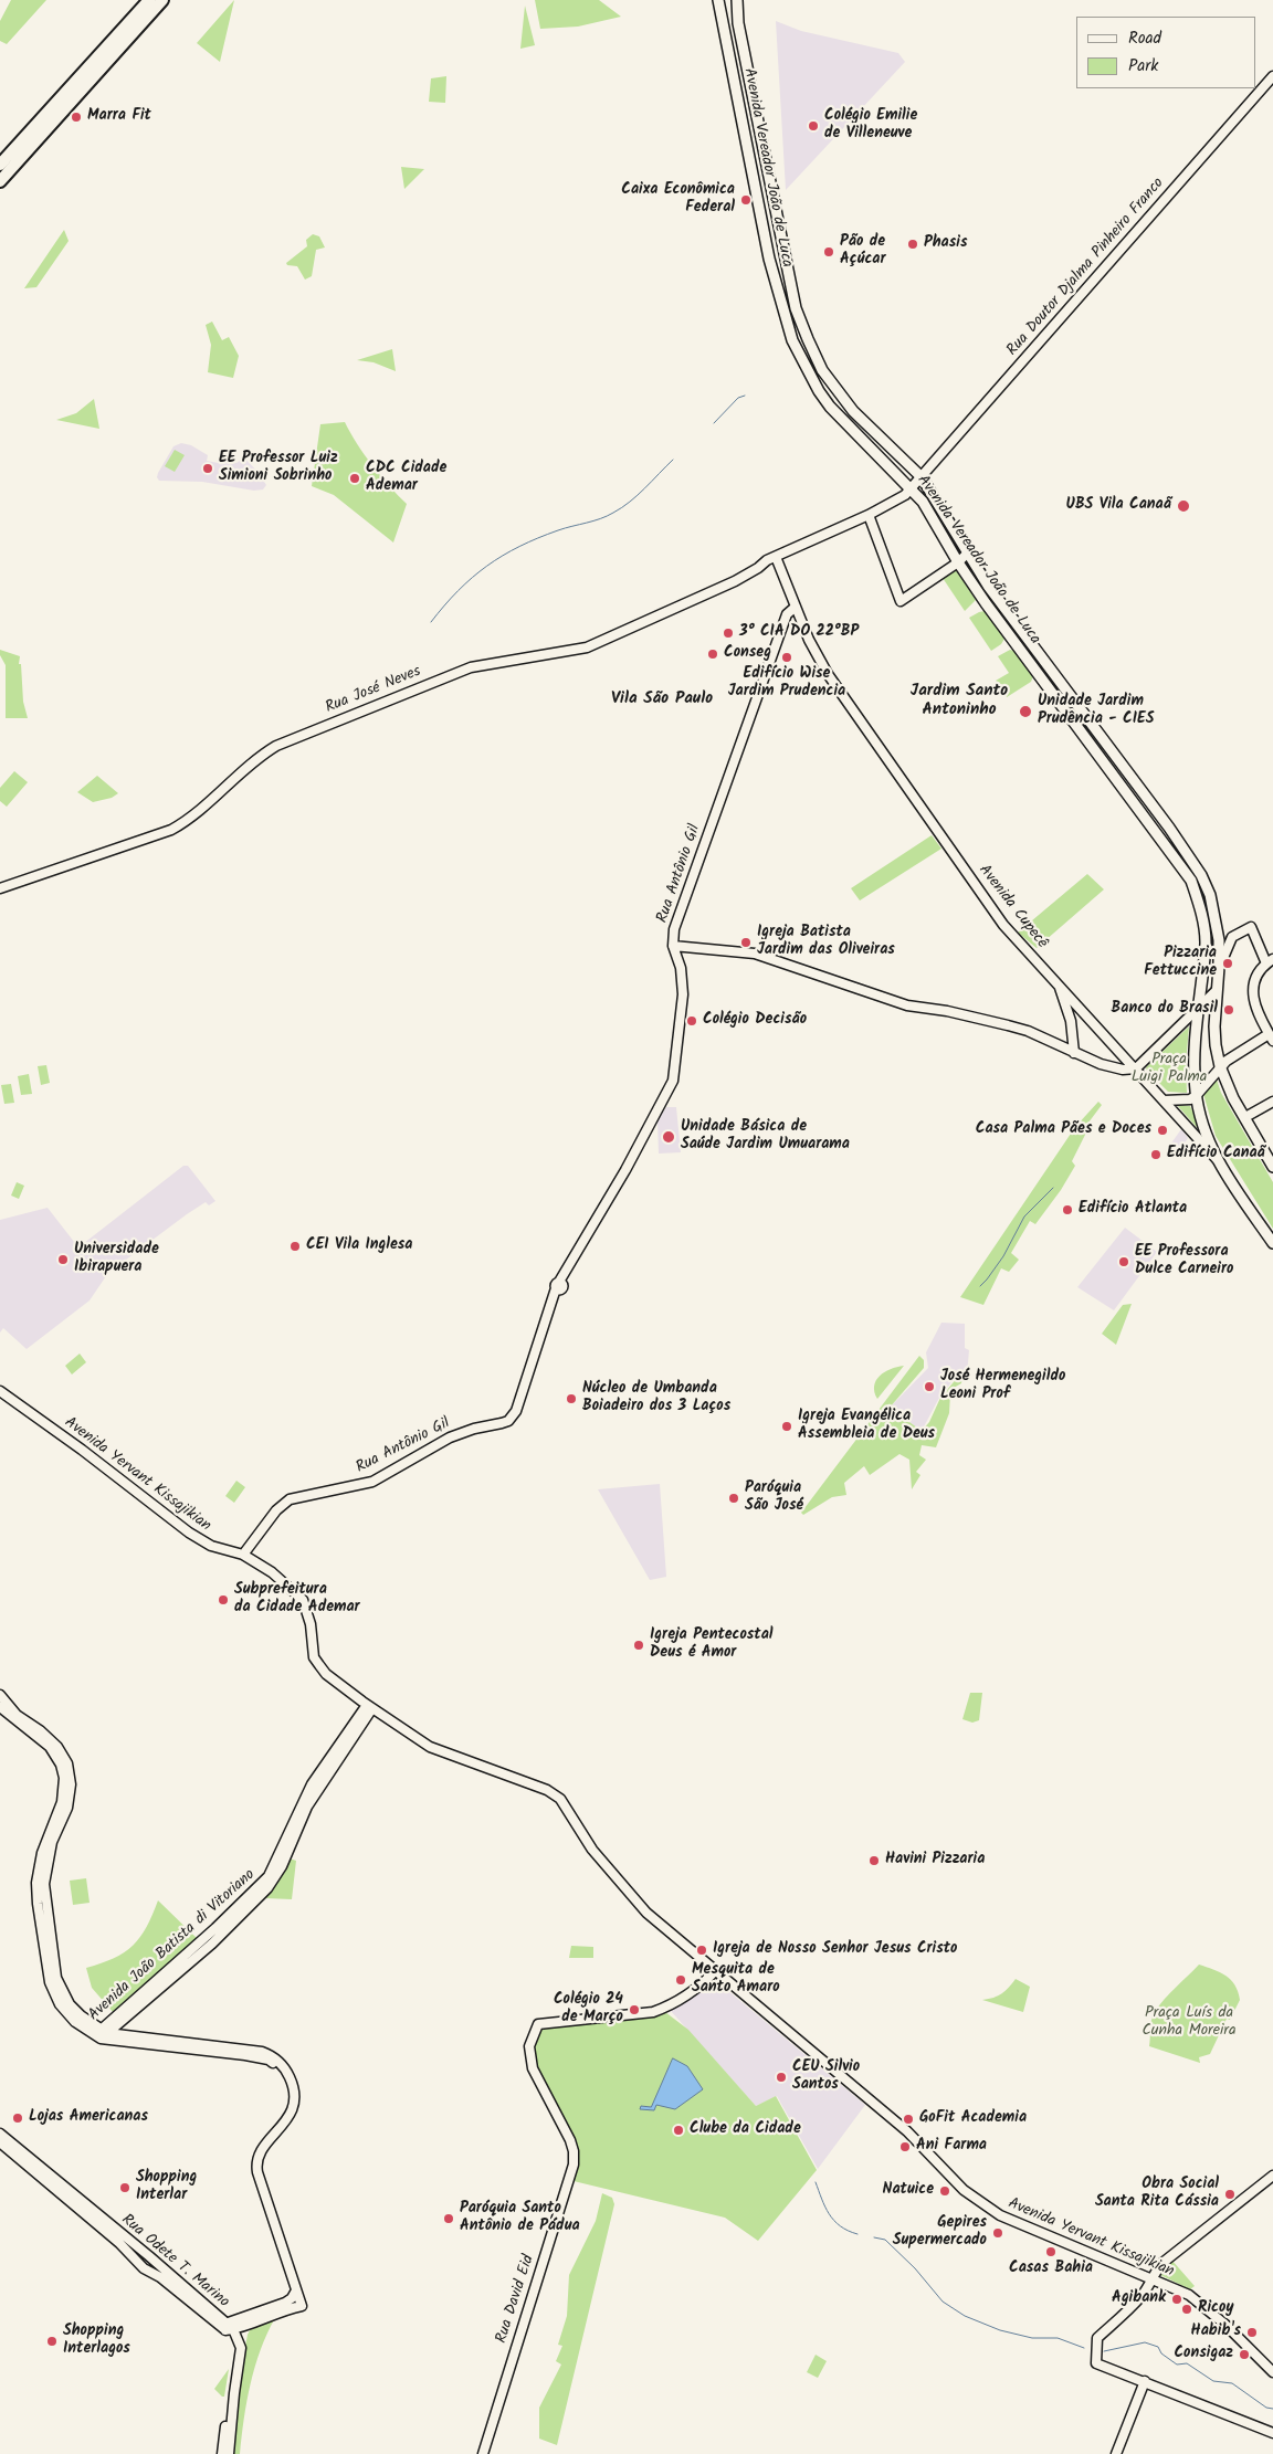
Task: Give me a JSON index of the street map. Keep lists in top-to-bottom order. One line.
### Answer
{"streets":{"main road":["Avenida Vereador João de Luca","Avenida Cupecê"],"street":["Rua Doutor Djalma Pinheiro Franco","Rua José Neves","Rua Antônio Gil","Avenida Yervant Kissajikian","Avenida João Batista di Vitoriano","Rua Odete T. Marino","Rua David Eid"]},"crossings":[["Avenida Vereador João de Luca","Rua Doutor Djalma Pinheiro Franco"],["Avenida Vereador João de Luca","Avenida Cupecê"],["Rua José Neves","Avenida Cupecê"],["Rua Antônio Gil","Avenida Cupecê"],["Rua Antônio Gil","Avenida Yervant Kissajikian"],["Avenida Yervant Kissajikian","Avenida João Batista di Vitoriano"],["Avenida Yervant Kissajikian","Rua David Eid"]],"districts":["Jardim Santo Antoninho","Vila São Paulo"],"parks":["Praça Luigi Palma","Praça Luís da Cunha Moreira"],"places":["Marra Fit","Colégio Emilie de Villeneuve","Caixa Econômica Federal","Phasis","Pão de Açúcar","EE Professor Luiz Simioni Sobrinho","CDC Cidade Ademar","UBS Vila Canaã","3° CIA DO 22°BP","Conseg","Edifício Wise Jardim Prudencia","Unidade Jardim Prudência - CIES","Igreja Batista Jardim das Oliveiras","Pizzaria Fettuccine","Banco do Brasil","Colégio Decisão","Casa Palma Pães e Doces","Unidade Básica de Saúde Jardim Umuarama","Edifício Canaã","Edifício Atlanta","CEI Vila Inglesa","Universidade Ibirapuera","EE Professora Dulce Carneiro","José Hermenegildo Leoni Prof","Núcleo de Umbanda Boiadeiro dos 3 Laços","Igreja Evangélica Assembleia de Deus","Paróquia São José","Subprefeitura da Cidade Ademar","Igreja Pentecostal Deus é Amor","Havini Pizzaria","Igreja de Nosso Senhor Jesus Cristo","Mesquita de Santo Amaro","Colégio 24 de Março","CEU Silvio Santos","Lojas Americanas","GoFit Academia","Clube da Cidade","Ani Farma","Shopping Interlar","Natuice","Obra Social Santa Rita Cássia","Paróquia Santo Antônio de Pádua","Gepires Supermercado","Casas Bahia","Agibank","Ricoy","Habib's","Shopping Interlagos","Consigaz"],"legend":["Road","Park"]}
